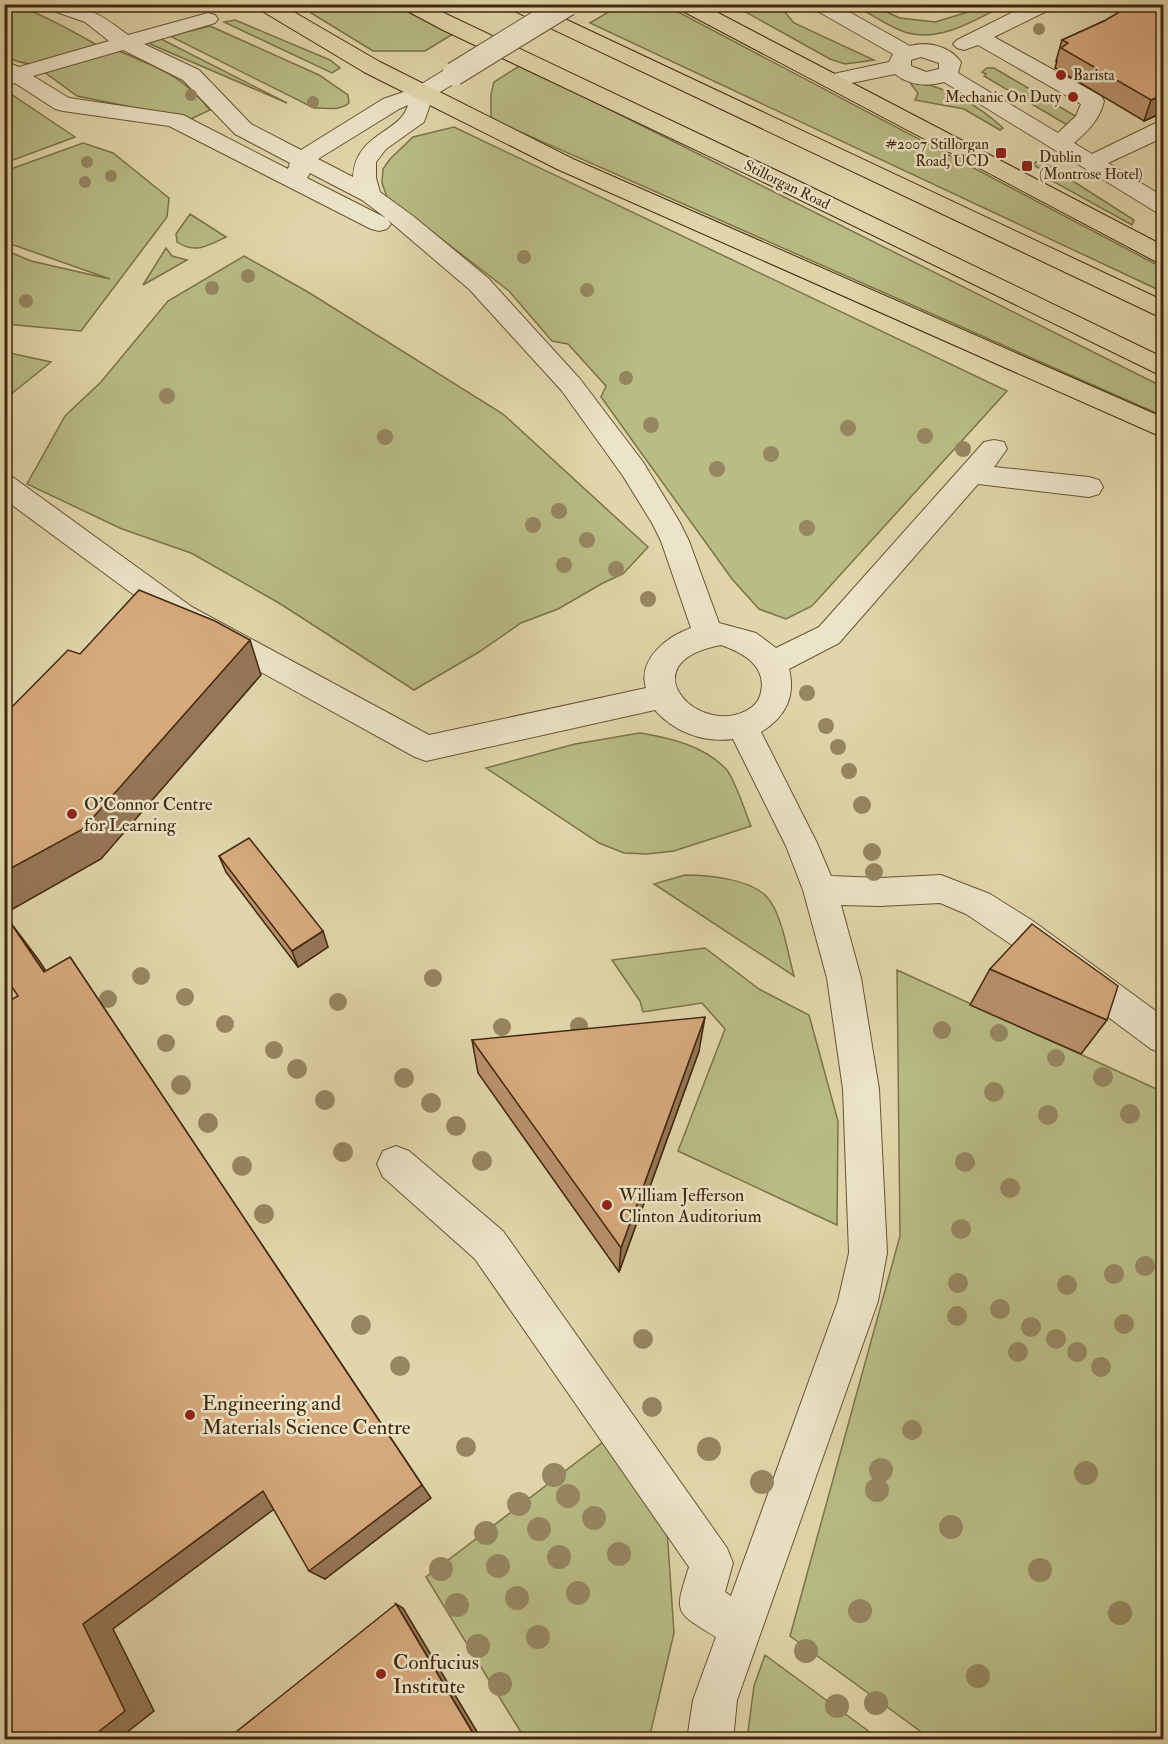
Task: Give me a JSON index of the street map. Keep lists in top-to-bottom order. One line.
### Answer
{"streets":{"main road":["Stillorgan Road"]},"places":{"other":["Barista","Mechanic On Duty","O'Connor Centre for Learning","William Jefferson Clinton Auditorium","Engineering and Materials Science Centre","Confucius Institute"],"transit":["#2007 Stillorgan Road, UCD","Dublin (Montrose Hotel)"]}}
